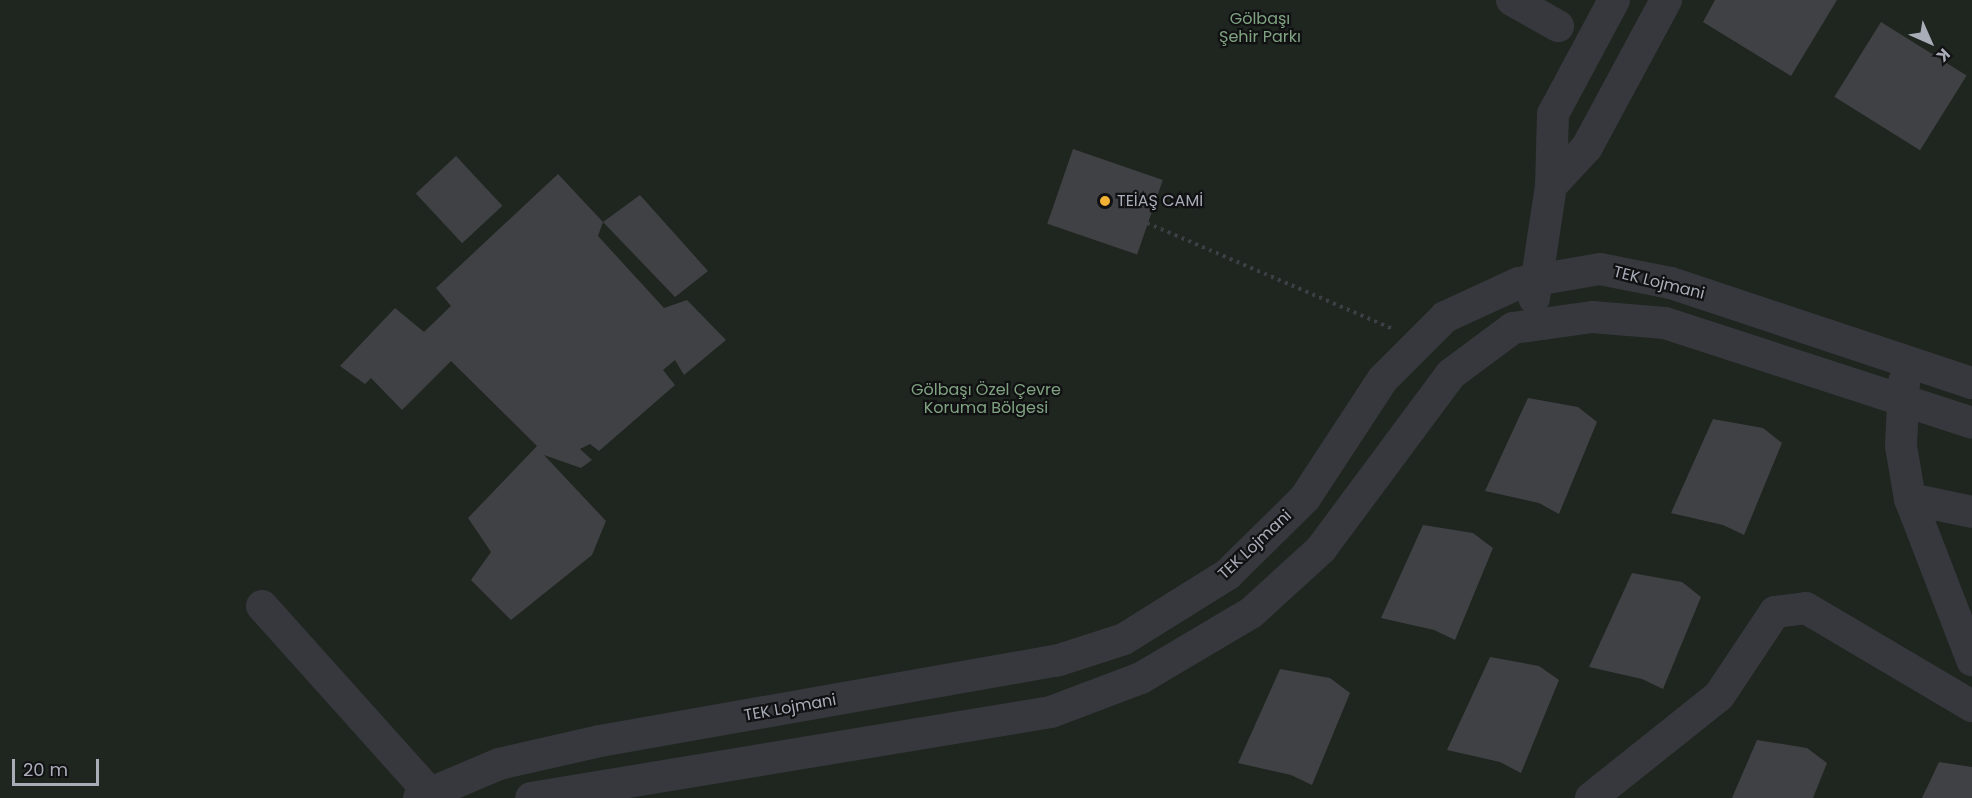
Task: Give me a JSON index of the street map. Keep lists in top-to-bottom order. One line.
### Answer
{"streets":{"street":["TEK Lojmani"]},"parks":["Gölbaşı Şehir Parkı","Gölbaşı Özel Çevre Koruma Bölgesi"],"places":["TEİAŞ CAMİ"],"scale_bar":"20 m","north":"bottom right"}
